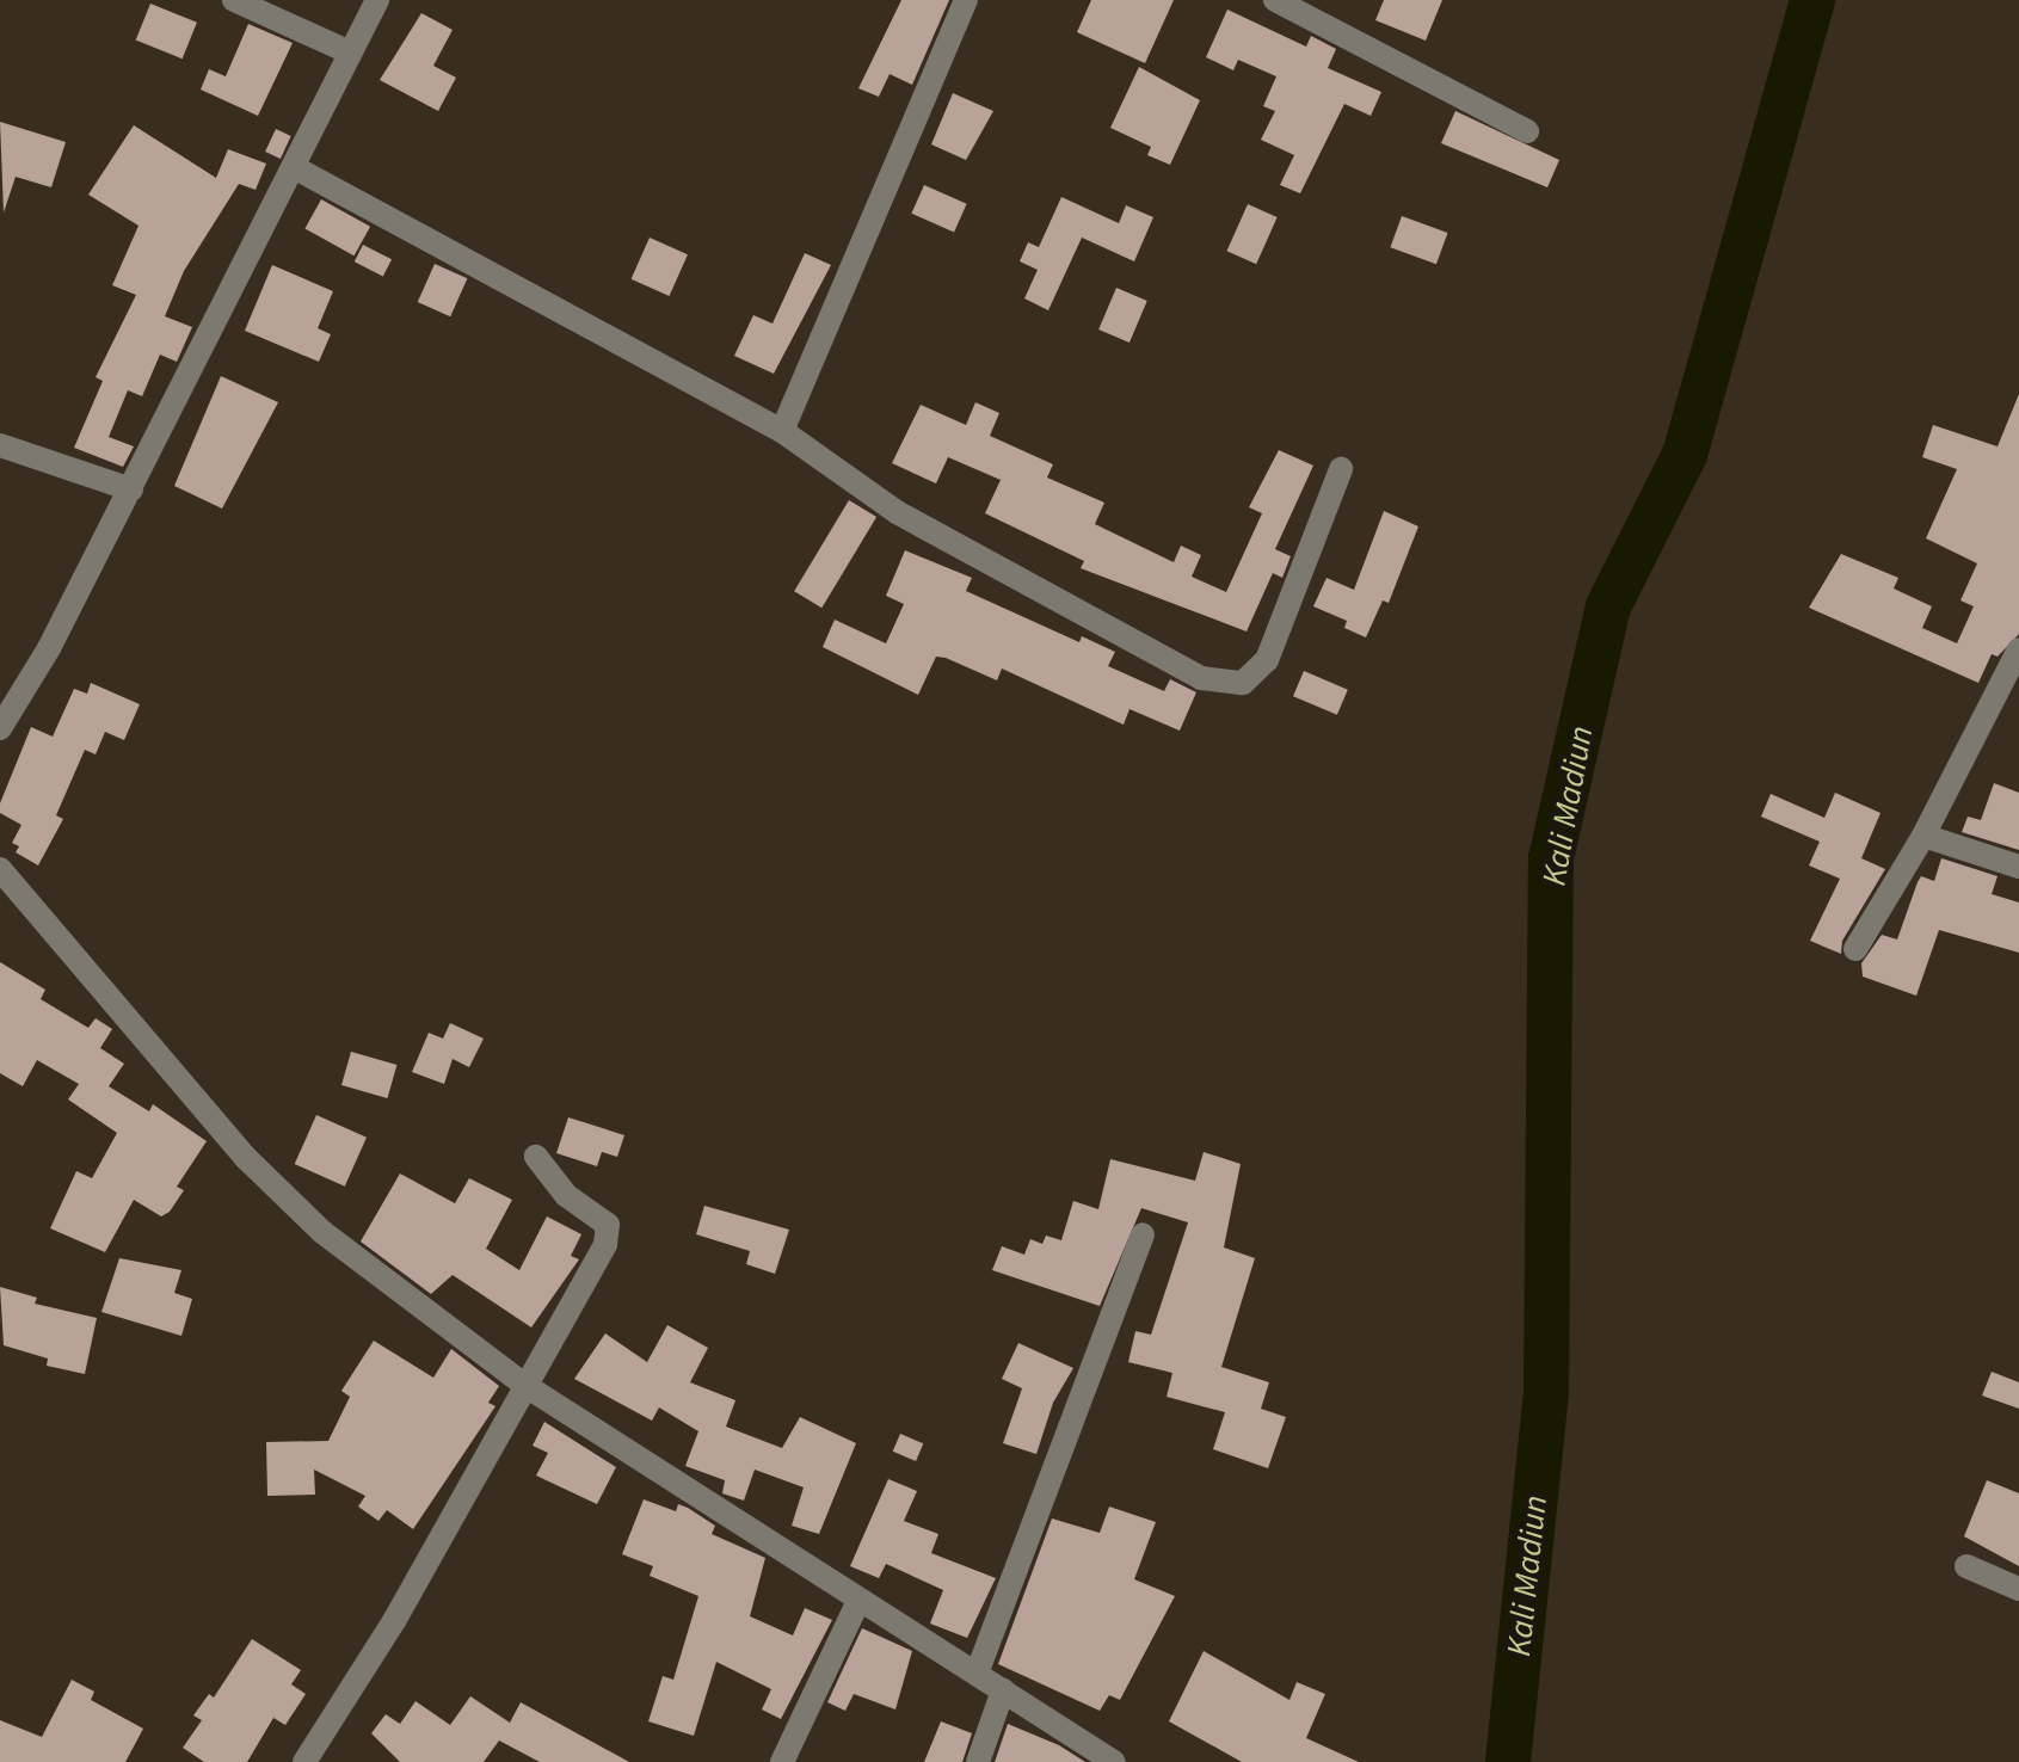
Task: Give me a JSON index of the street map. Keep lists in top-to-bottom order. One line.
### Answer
{"water":["Kali Madiun"]}
